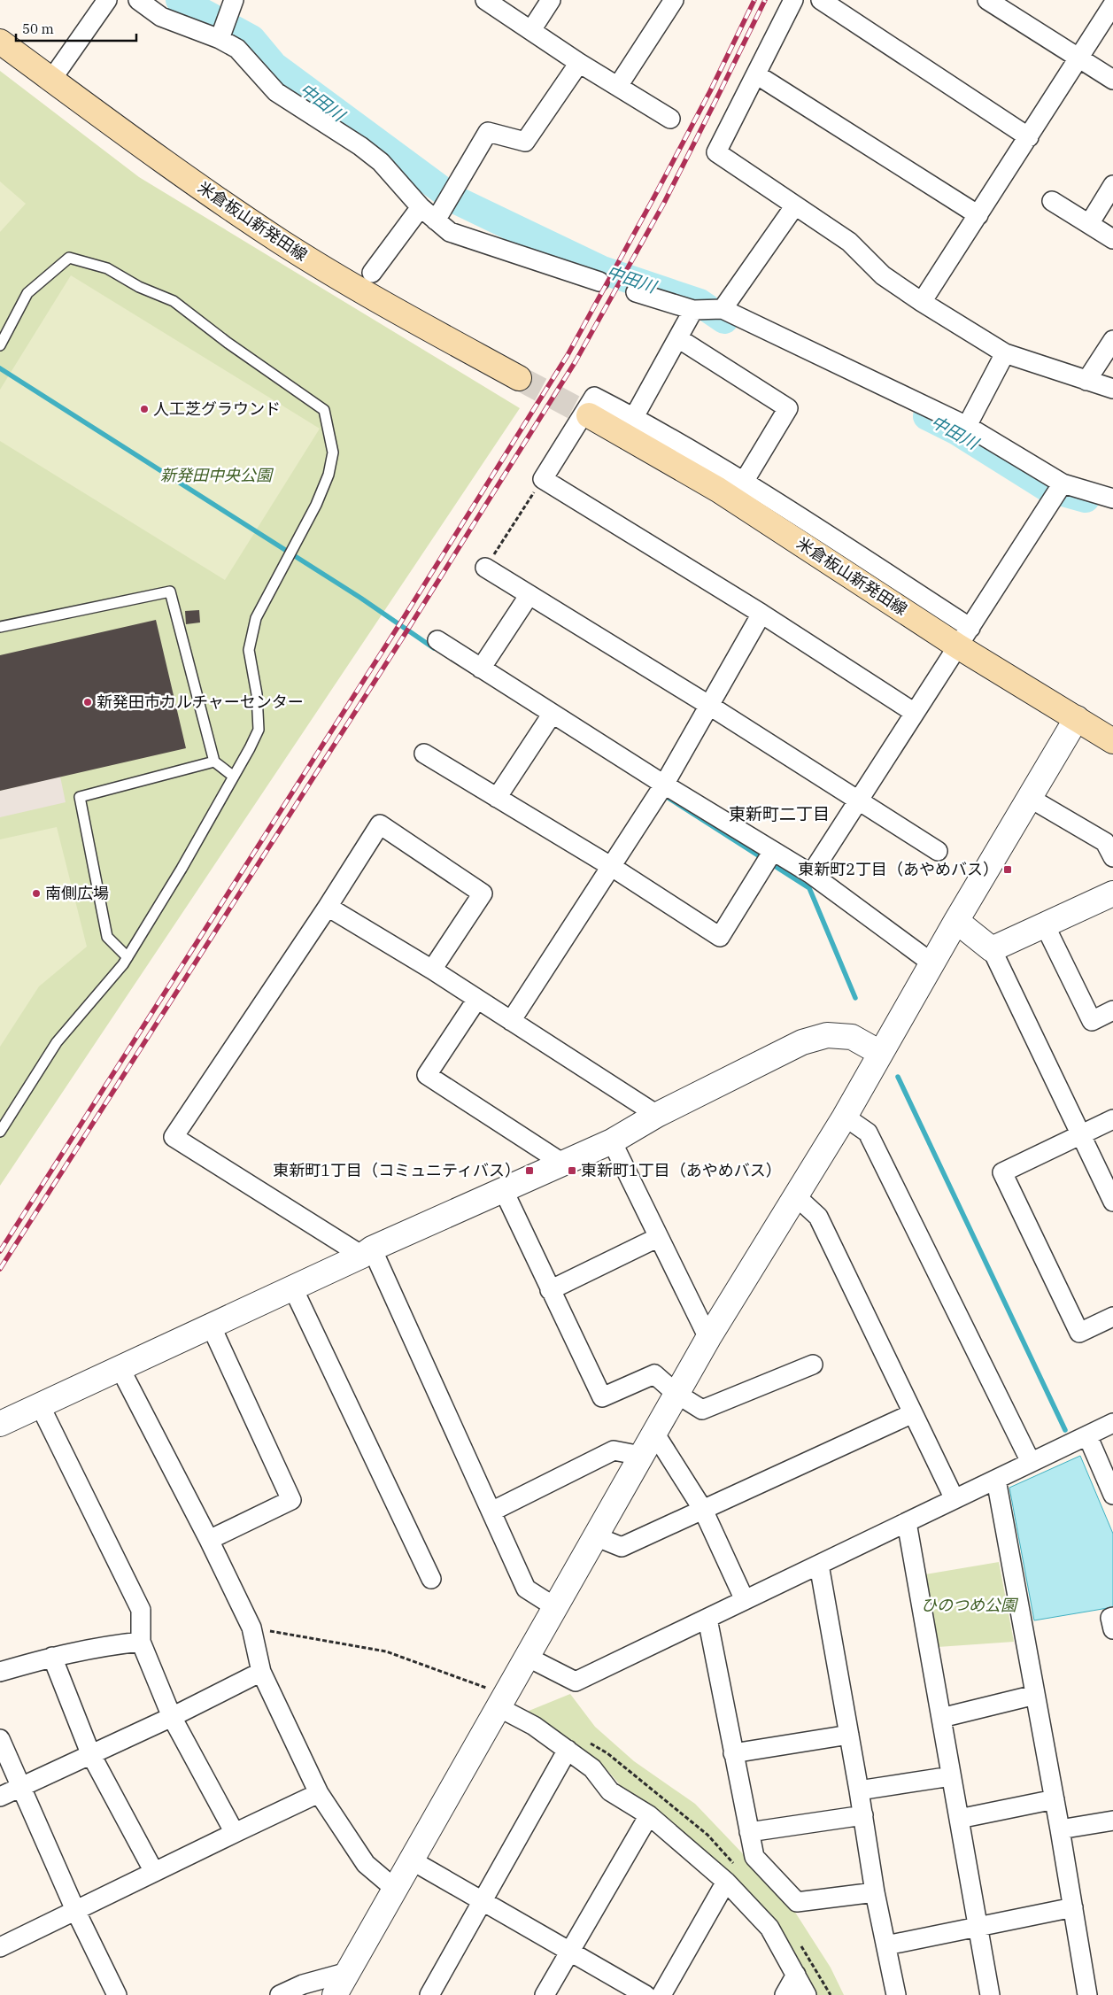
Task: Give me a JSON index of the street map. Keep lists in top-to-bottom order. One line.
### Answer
{"streets":{"main road":["米倉板山新発田線"]},"districts":["東新町二丁目"],"water":["中田川"],"parks":["新発田中央公園","ひのつめ公園"],"places":{"other":["人工芝グラウンド","新発田市カルチャーセンター","南側広場"],"transit":["東新町2丁目（あやめバス）","東新町1丁目（コミュニティバス）","東新町1丁目（あやめバス）"]},"scale_bar":"50 m"}
